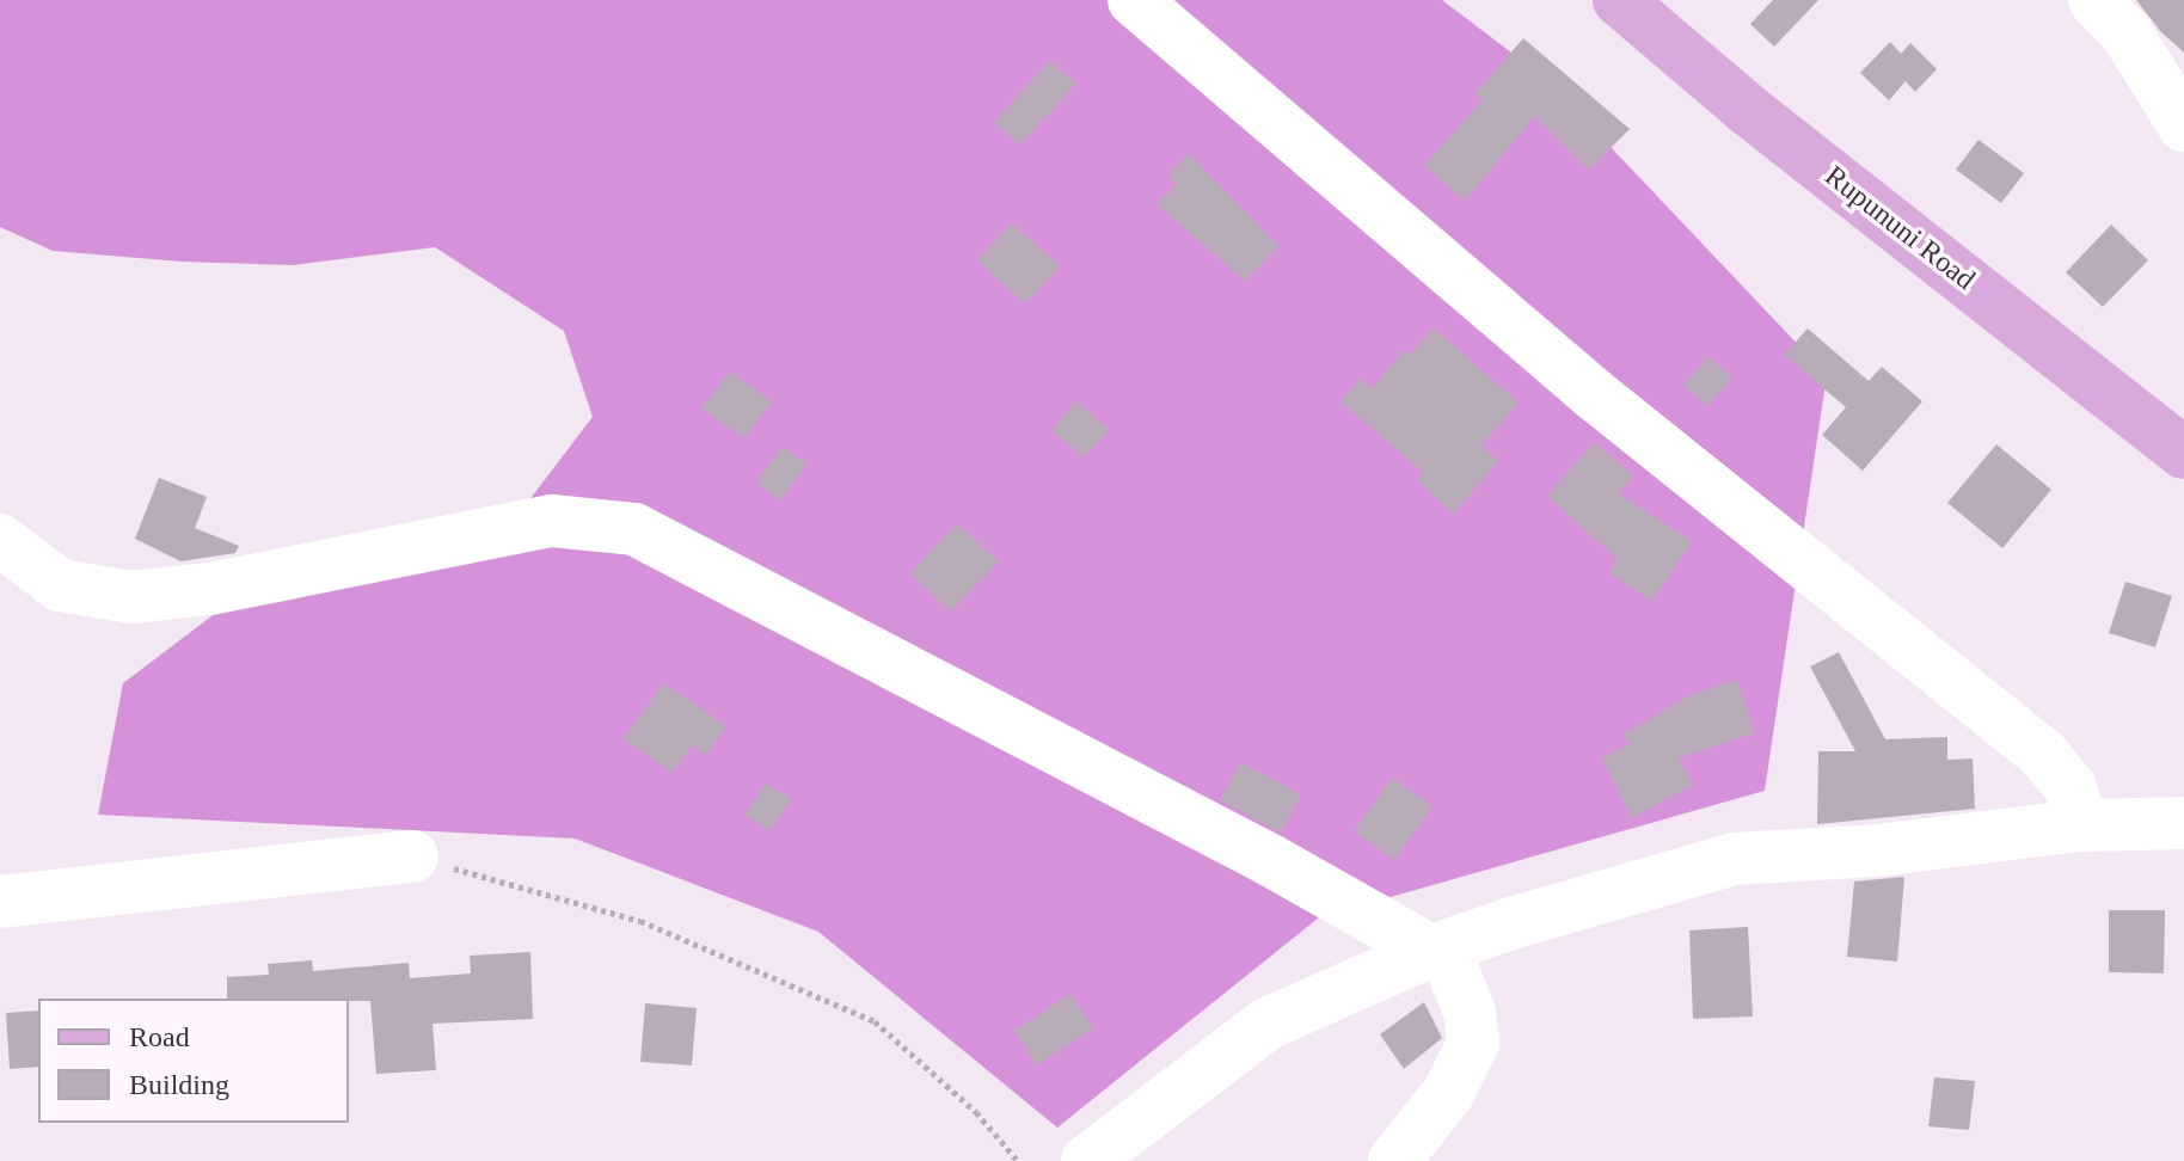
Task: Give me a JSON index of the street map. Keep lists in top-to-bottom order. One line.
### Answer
{"streets":{"main road":["Rupununi Road"]},"legend":["Road","Building"]}
